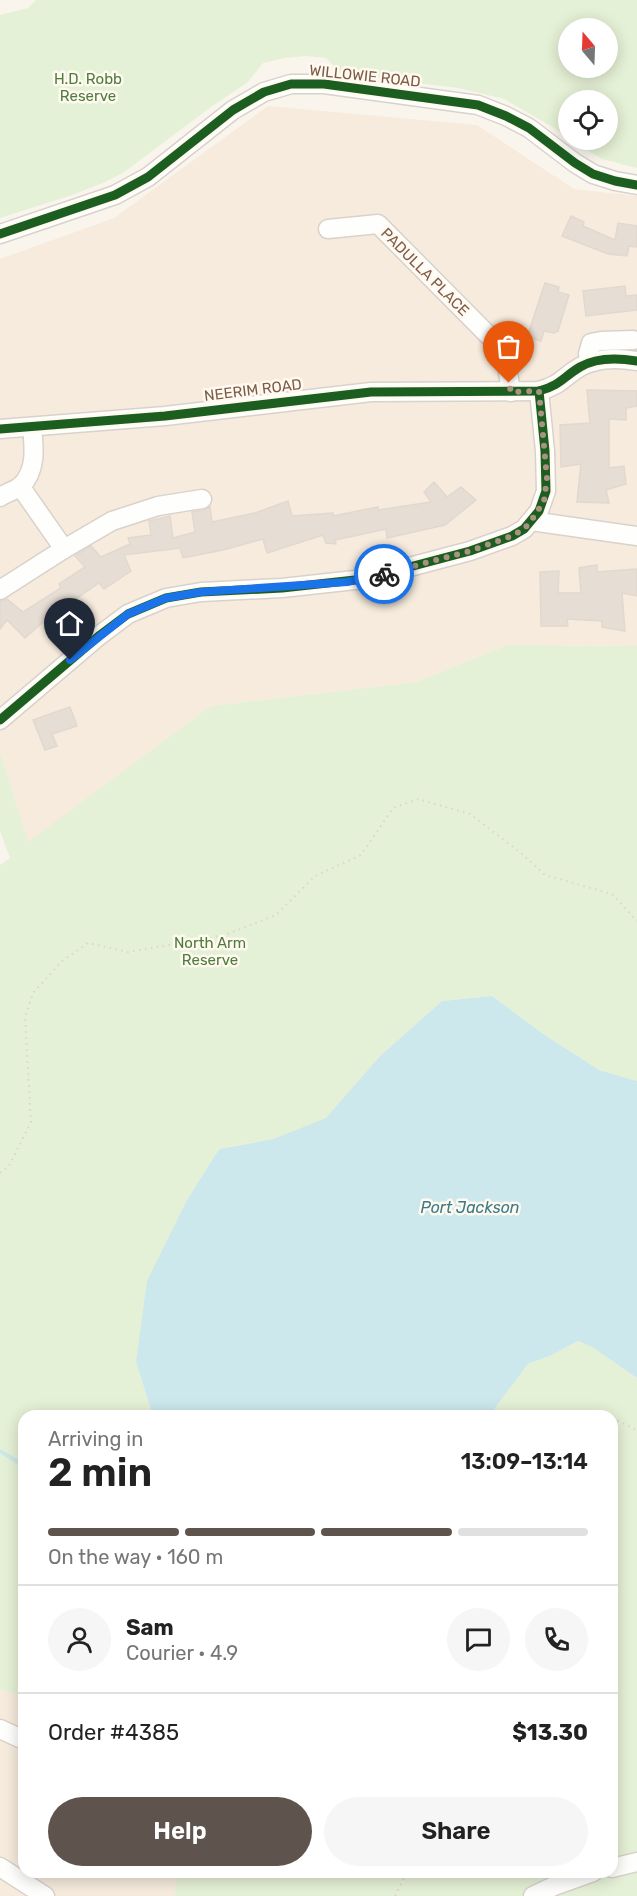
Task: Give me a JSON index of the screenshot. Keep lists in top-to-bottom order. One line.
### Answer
{"streets":{"street":["WILLOWIE ROAD","PADULLA PLACE","NEERIM ROAD"]},"crossings":[["PADULLA PLACE","NEERIM ROAD"]],"water":["Port Jackson"],"parks":["H.D. Robb Reserve","North Arm Reserve"],"north":"top","page":{"heading":["2 min","Arriving in","13:09–13:14"],"panel":["Sam","Courier · 4.9","Order #4385","$13.30"],"bar":"On the way · 160 m","buttons":["Help","Share"]}}
